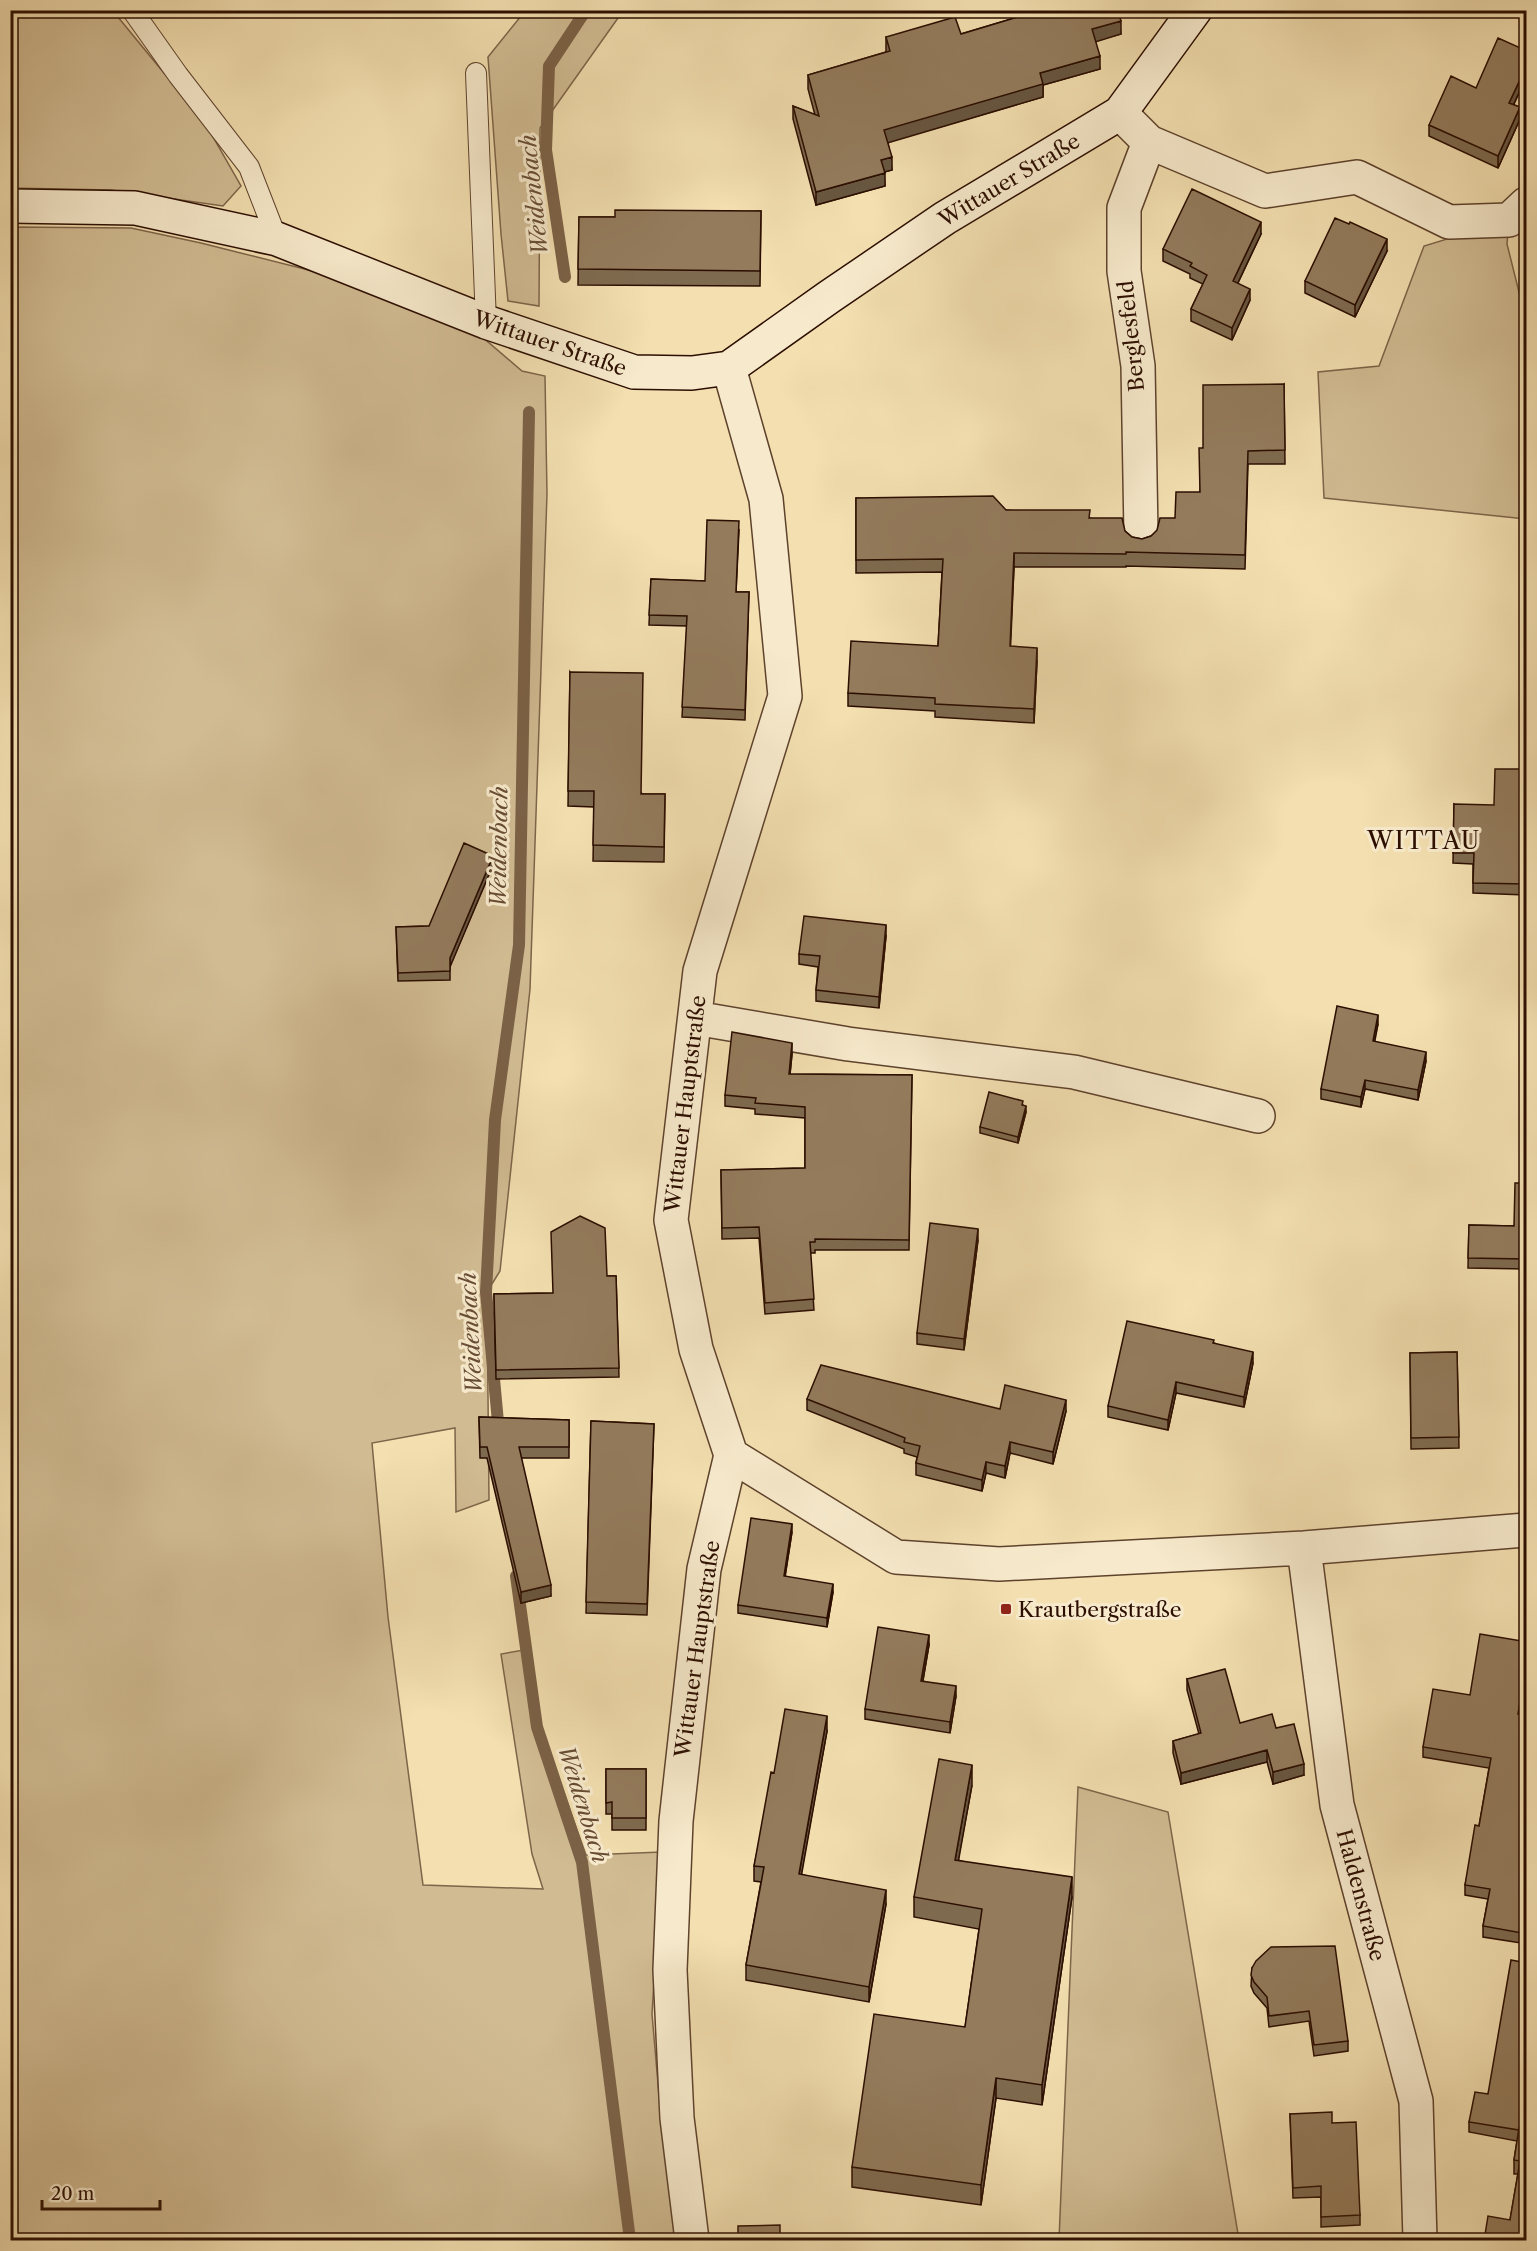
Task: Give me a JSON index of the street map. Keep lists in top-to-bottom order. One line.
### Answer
{"streets":{"street":["Wittauer Straße","Berglesfeld","Wittauer Hauptstraße","Haldenstraße"]},"crossings":[["Wittauer Straße","Wittauer Hauptstraße"]],"districts":["WITTAU"],"water":["Weidenbach"],"places":{"transit":["Krautbergstraße"]},"scale_bar":"20 m"}
